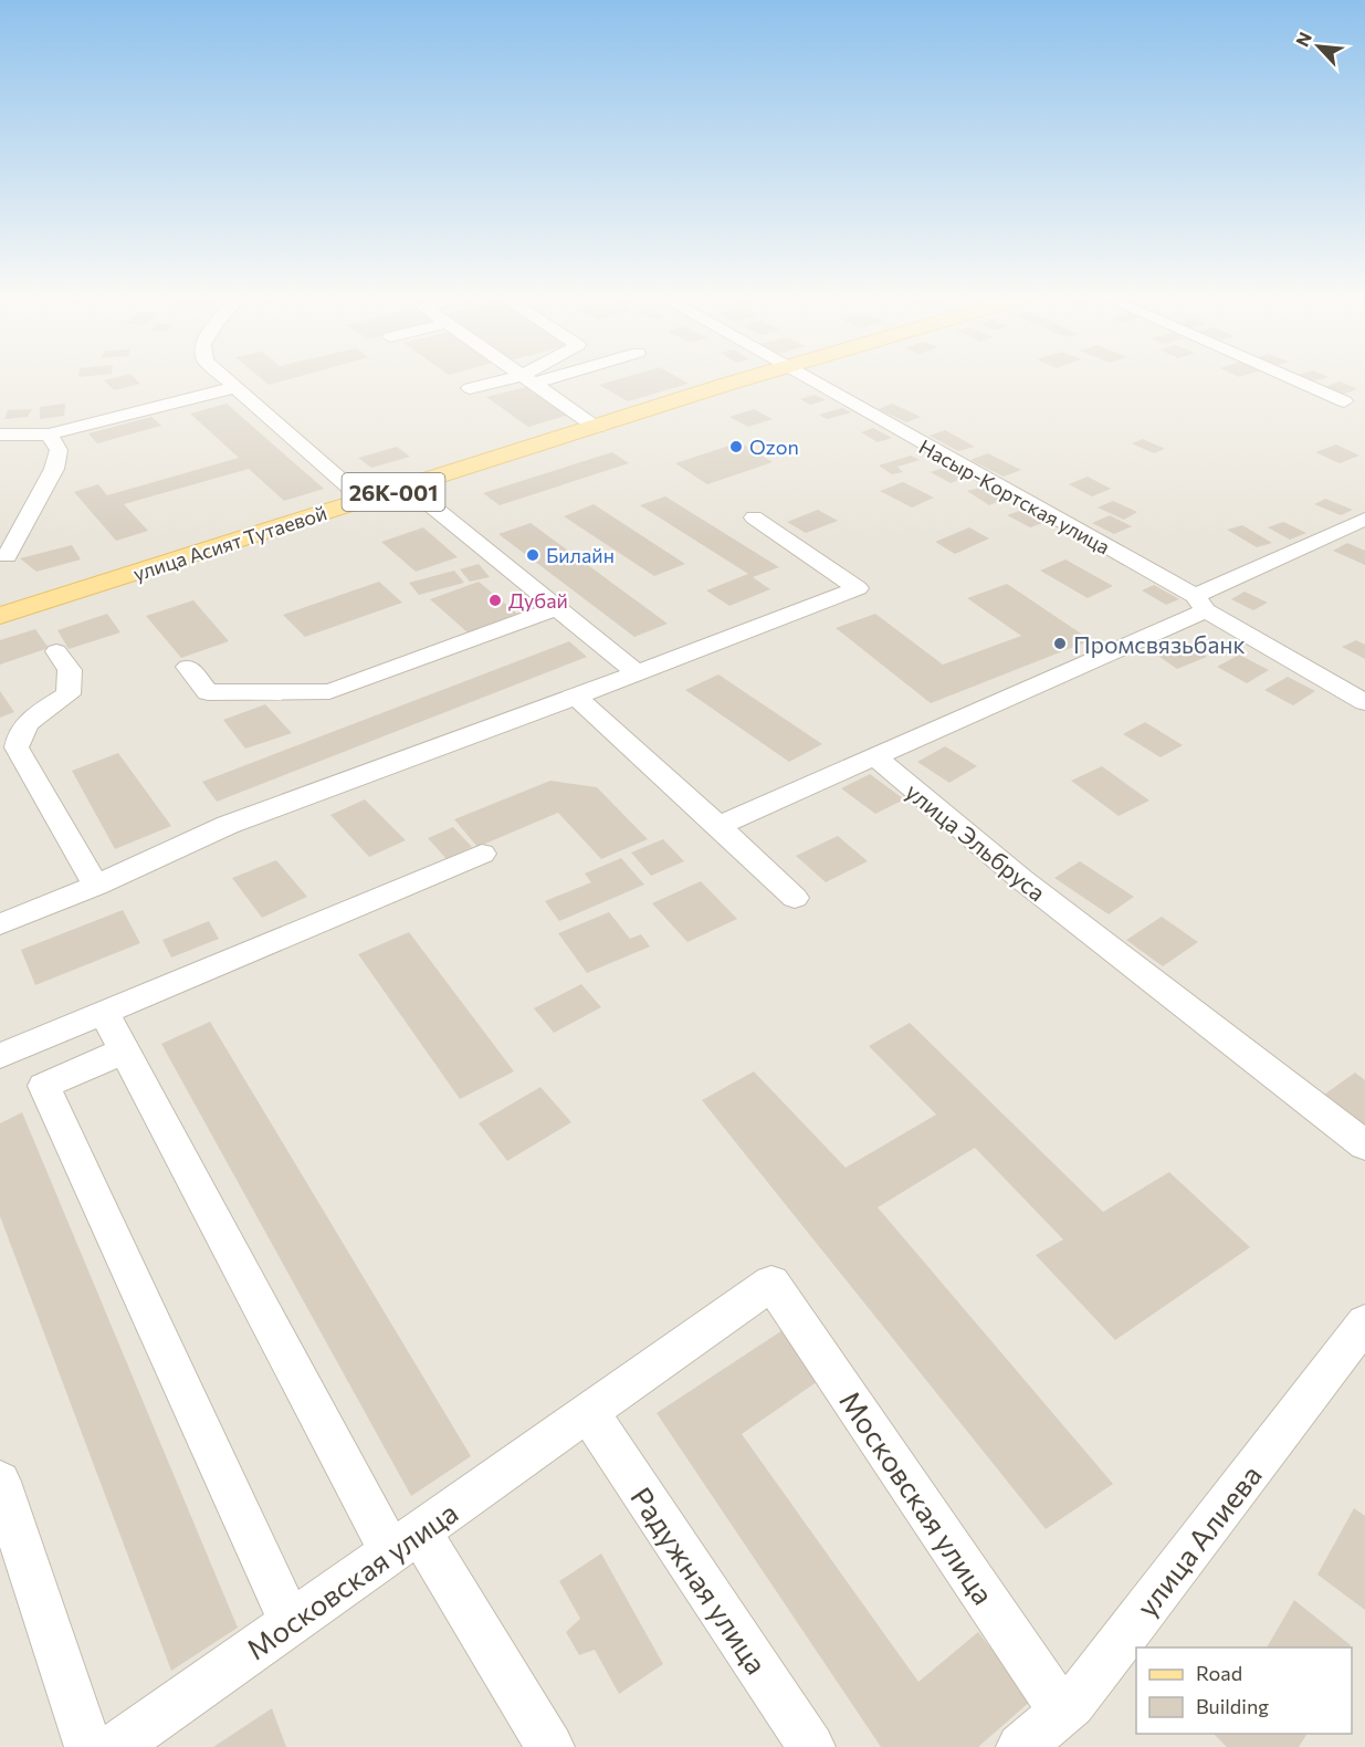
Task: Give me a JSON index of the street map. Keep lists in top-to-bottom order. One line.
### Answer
{"streets":{"main road":["26К-001","улица Асият Тутаевой"],"street":["Насыр-Кортская улица","улица Эльбруса","Московская улица","улица Алиева","Радужная улица"]},"crossings":[["Московская улица","улица Алиева"],["Московская улица","Радужная улица"]],"places":["Ozon","Билайн","Дубай","Промсвязьбанк"],"legend":["Road","Building"],"north":"top left"}
